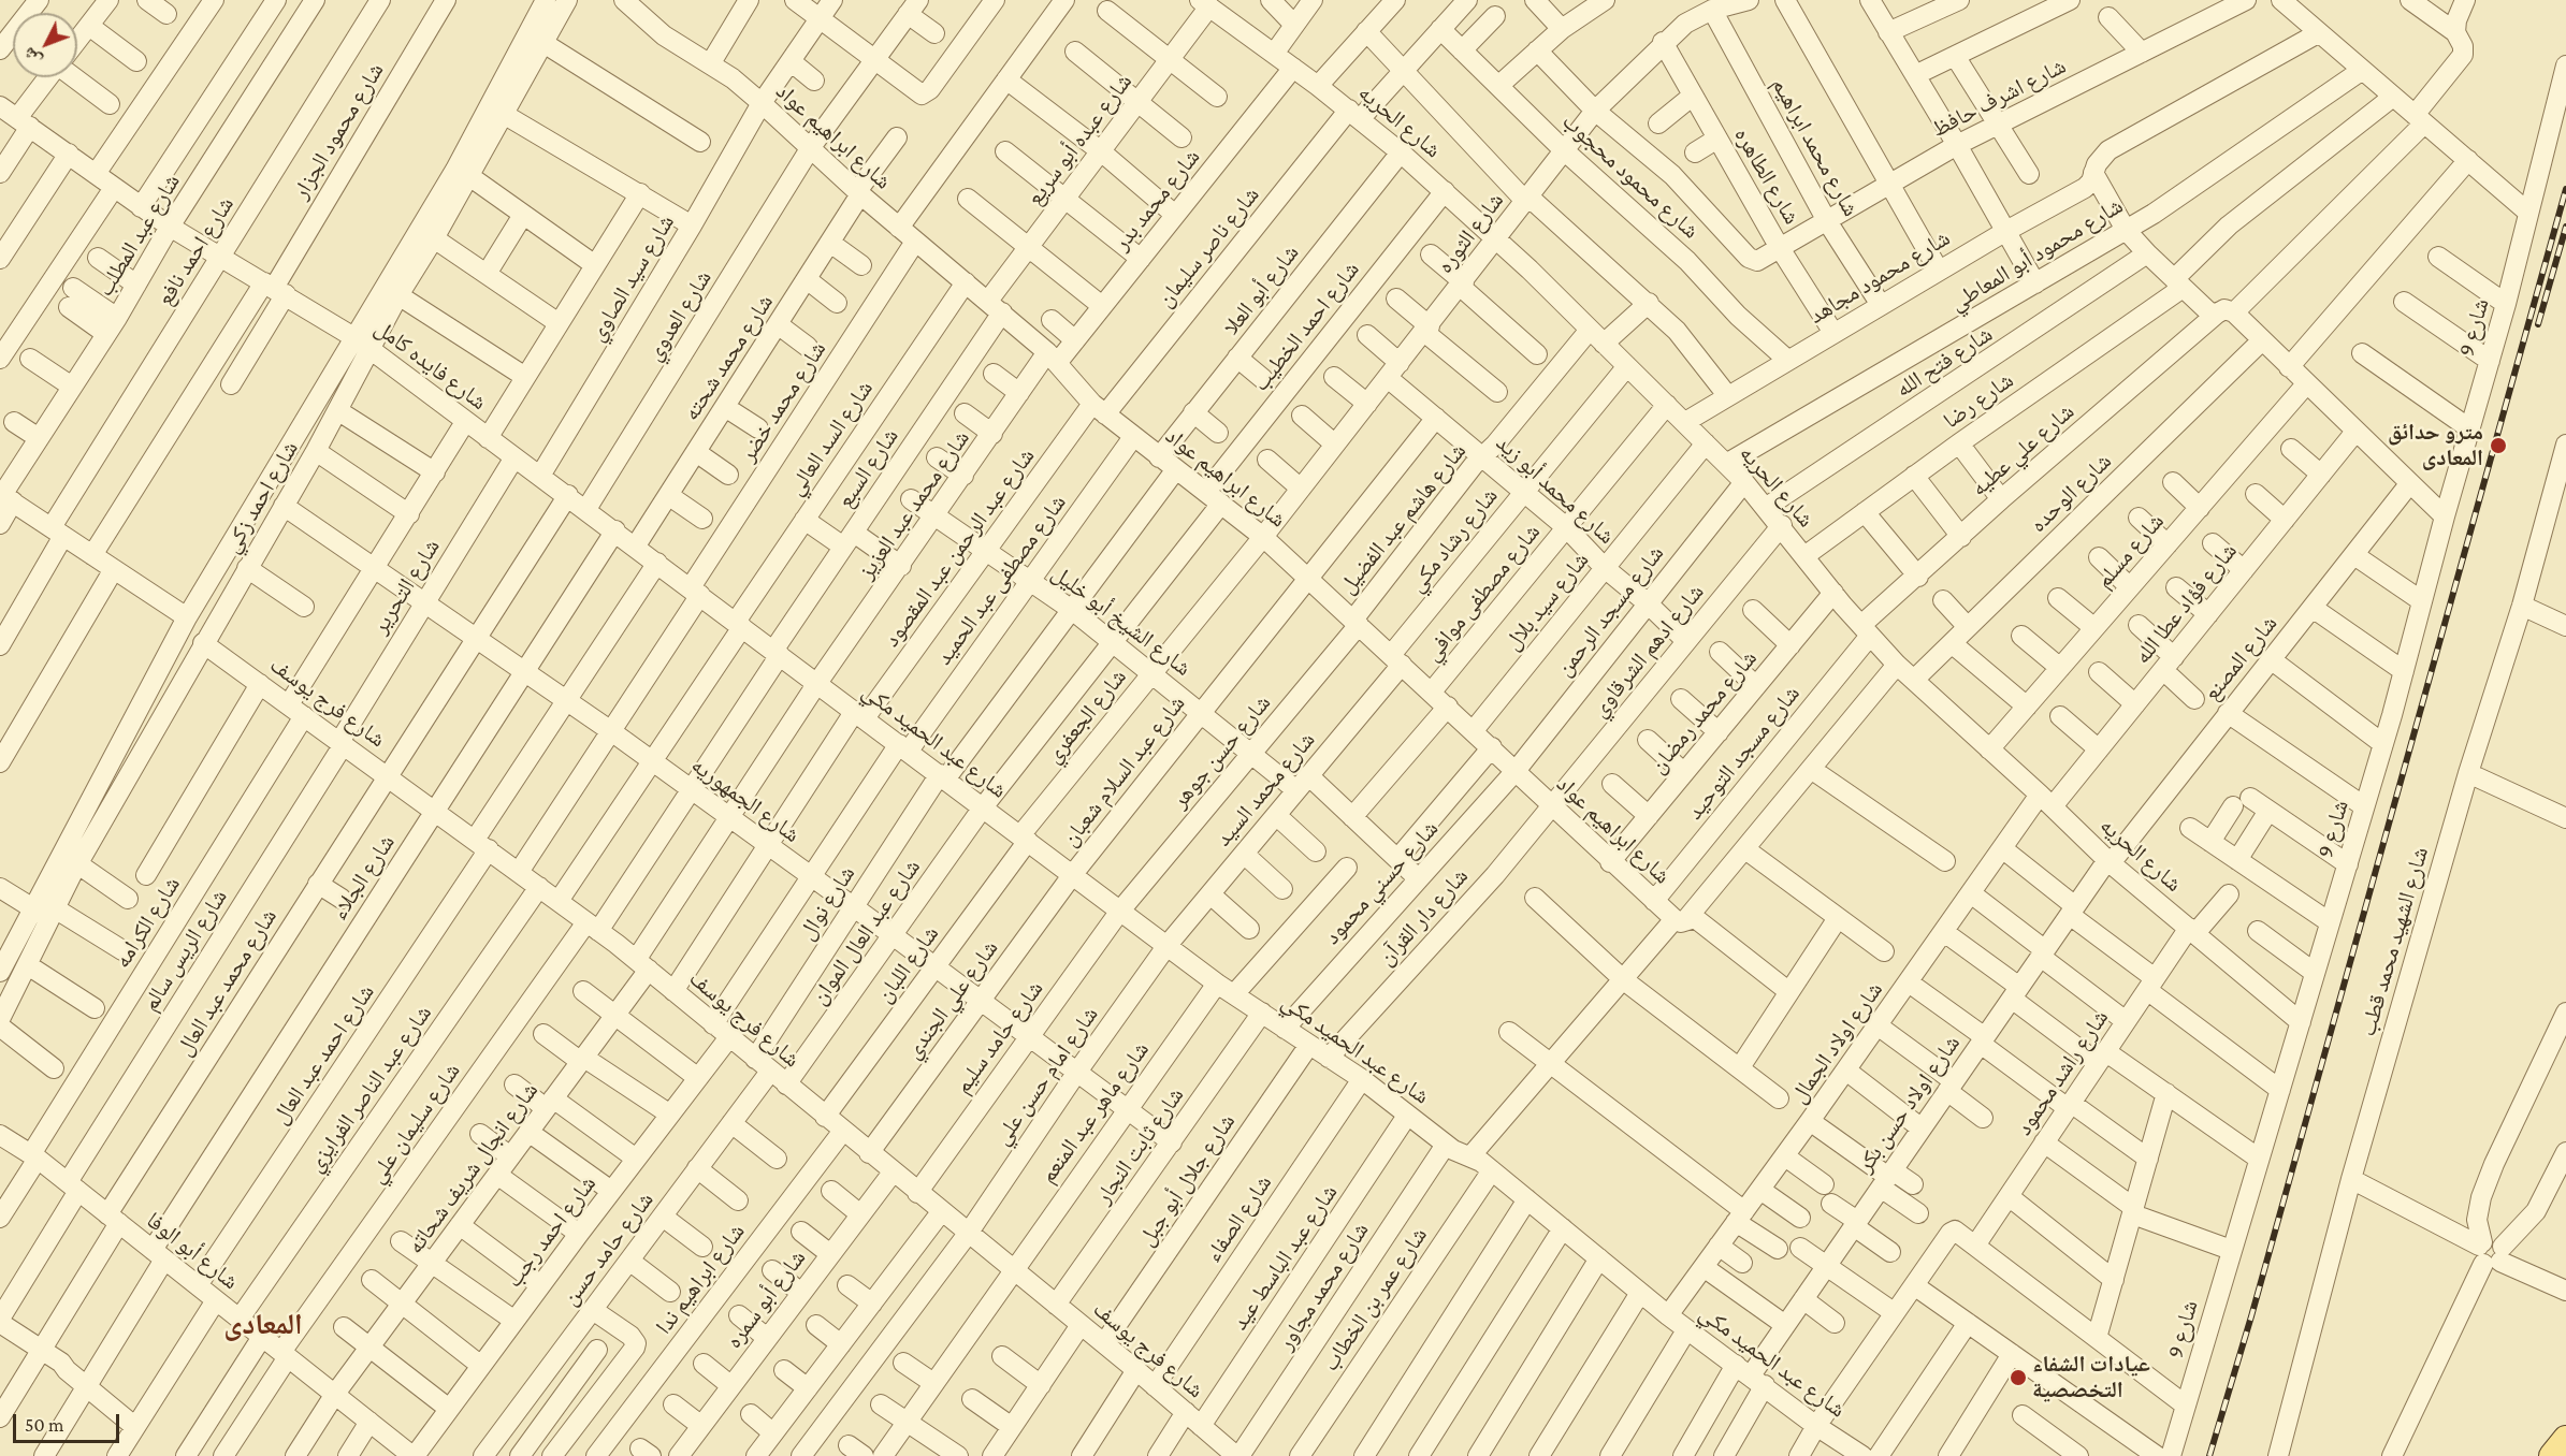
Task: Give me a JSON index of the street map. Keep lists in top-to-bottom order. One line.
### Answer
{"streets":{"street":["شارع اشرف حافظ","شارع الحريه","شارع محمود الجزار","شارع ابراهيم عواد","شارع عبده أبو سريع","شارع محمد ابراهيم","شارع محمود محجوب","شارع الطاهره","شارع محمد بدر","شارع الثوره","شارع عبد المطلب","شارع ناصر سليمان","شارع احمد نافع","شارع محمود أبو المعاطي","شارع محمود مجاهد","شارع سيد الصاوي","شارع أبو العلا","شارع العدوي","شارع احمد الخطيب","شارع 9","شارع محمد شحته","شارع فتح الله","شارع فايده كامل","شارع رضا","شارع محمد خضر","شارع السد العالي","شارع علي عطيه","شارع السبع","شارع محمد أبو زيد","شارع الوحده","شارع احمد زكي","شارع محمد عبد العزيز","شارع هاشم عبد الفضيل","شارع رشاد مكي","شارع عبد الرحمن عبد المقصود","شارع مسلم","شارع مصطفى عبد الحميد","شارع التحرير","شارع مصطفى موافي","شارع سيد بلال","شارع فؤاد عطا الله","شارع مسجد الرحمن","شارع الشيخ أبو خليل","شارع ادهم الشرقاوي","شارع المصنع","شارع فرج يوسف","شارع محمد رمضان","شارع الجعفري","شارع عبد الحميد مكي","شارع حسن جوهر","شارع مسجد التوحيد","شارع عبد السلام شعبان","شارع محمد السيد","شارع الجمهوريه","شارع الجلاء","شارع حسني محمود","شارع نوال","شارع دار القرآن","شارع الكرامه","شارع عبد العال الموان","شارع الشهيد محمد قطب","شارع الريس سالم","شارع اللبان","شارع محمد عبد العال","شارع علي الجندي","شارع حامد سليم","شارع اولاد الجمال","شارع احمد عبد العال","شارع راشد محمود","شارع امام حسن علي","شارع عبد الناصر الفرايزي","شارع اولاد حسن بكر","شارع ماهر عبد المنعم","شارع سليمان علي","شارع ثابت النجار","شارع انجال شريف شحاته","شارع جلال أبو جبل","شارع الصفاء","شارع احمد رجب","شارع حامد حسن","شارع أبو الوفا","شارع عبد الباسط عيد","شارع ابراهيم ندا","شارع محمد مجاور","شارع أبو سمره","شارع عمر بن الخطاب"]},"crossings":[["شارع اشرف حافظ","شارع محمد ابراهيم"],["شارع اشرف حافظ","شارع الطاهره"],["شارع اشرف حافظ","شارع الثوره"],["شارع الحريه","شارع عبده أبو سريع"],["شارع الحريه","شارع محمد بدر"],["شارع الحريه","شارع الثوره"],["شارع الحريه","شارع ناصر سليمان"],["شارع الحريه","شارع محمود أبو المعاطي"],["شارع الحريه","شارع محمود مجاهد"],["شارع الحريه","شارع أبو العلا"],["شارع الحريه","شارع احمد الخطيب"],["شارع الحريه","شارع 9"],["شارع الحريه","شارع فتح الله"],["شارع الحريه","شارع رضا"],["شارع الحريه","شارع علي عطيه"],["شارع الحريه","شارع الوحده"],["شارع الحريه","شارع هاشم عبد الفضيل"],["شارع الحريه","شارع رشاد مكي"],["شارع الحريه","شارع مسلم"],["شارع الحريه","شارع مصطفى موافي"],["شارع الحريه","شارع سيد بلال"],["شارع الحريه","شارع فؤاد عطا الله"],["شارع الحريه","شارع مسجد الرحمن"],["شارع الحريه","شارع ادهم الشرقاوي"],["شارع الحريه","شارع المصنع"],["شارع الحريه","شارع محمد رمضان"],["شارع الحريه","شارع مسجد التوحيد"],["شارع الحريه","شارع اولاد الجمال"],["شارع الحريه","شارع راشد محمود"],["شارع الحريه","شارع اولاد حسن بكر"],["شارع محمود الجزار","شارع فايده كامل"],["شارع ابراهيم عواد","شارع عبده أبو سريع"],["شارع ابراهيم عواد","شارع محمد بدر"],["شارع ابراهيم عواد","شارع الثوره"],["شارع ابراهيم عواد","شارع ناصر سليمان"],["شارع ابراهيم عواد","شارع سيد الصاوي"],["شارع ابراهيم عواد","شارع أبو العلا"],["شارع ابراهيم عواد","شارع العدوي"],["شارع ابراهيم عواد","شارع احمد الخطيب"],["شارع ابراهيم عواد","شارع محمد شحته"],["شارع ابراهيم عواد","شارع محمد خضر"],["شارع ابراهيم عواد","شارع السد العالي"],["شارع ابراهيم عواد","شارع السبع"],["شارع ابراهيم عواد","شارع محمد عبد العزيز"],["شارع ابراهيم عواد","شارع هاشم عبد الفضيل"],["شارع ابراهيم عواد","شارع رشاد مكي"],["شارع ابراهيم عواد","شارع عبد الرحمن عبد المقصود"],["شارع ابراهيم عواد","شارع مصطفى عبد الحميد"],["شارع ابراهيم عواد","شارع مصطفى موافي"],["شارع ابراهيم عواد","شارع سيد بلال"],["شارع ابراهيم عواد","شارع مسجد الرحمن"],["شارع ابراهيم عواد","شارع ادهم الشرقاوي"],["شارع ابراهيم عواد","شارع محمد رمضان"],["شارع ابراهيم عواد","شارع الجعفري"],["شارع ابراهيم عواد","شارع حسن جوهر"],["شارع ابراهيم عواد","شارع مسجد التوحيد"],["شارع ابراهيم عواد","شارع عبد السلام شعبان"],["شارع ابراهيم عواد","شارع محمد السيد"],["شارع ابراهيم عواد","شارع حسني محمود"],["شارع ابراهيم عواد","شارع نوال"],["شارع ابراهيم عواد","شارع دار القرآن"],["شارع عبده أبو سريع","شارع السبع"],["شارع محمد ابراهيم","شارع الثوره"],["شارع محمد ابراهيم","شارع محمود مجاهد"],["شارع محمود محجوب","شارع الثوره"],["شارع محمود محجوب","شارع ناصر سليمان"],["شارع محمود محجوب","شارع محمود مجاهد"],["شارع الطاهره","شارع الثوره"],["شارع الطاهره","شارع محمود مجاهد"],["شارع محمد بدر","شارع محمد عبد العزيز"],["شارع الثوره","شارع محمد أبو زيد"],["شارع الثوره","شارع الجعفري"],["شارع عبد المطلب","شارع فايده كامل"],["شارع ناصر سليمان","شارع عبد الرحمن عبد المقصود"],["شارع احمد نافع","شارع فايده كامل"],["شارع سيد الصاوي","شارع فايده كامل"],["شارع العدوي","شارع فايده كامل"],["شارع احمد الخطيب","شارع الشيخ أبو خليل"],["شارع احمد الخطيب","شارع عبد العال الموان"],["شارع محمد شحته","شارع فايده كامل"],["شارع فايده كامل","شارع محمد خضر"],["شارع فايده كامل","شارع السد العالي"],["شارع فايده كامل","شارع السبع"],["شارع فايده كامل","شارع احمد زكي"],["شارع فايده كامل","شارع محمد عبد العزيز"],["شارع فايده كامل","شارع التحرير"],["شارع فايده كامل","شارع عبد الحميد مكي"],["شارع فايده كامل","شارع الجلاء"],["شارع فايده كامل","شارع الكرامه"],["شارع فايده كامل","شارع محمد عبد العال"],["شارع فايده كامل","شارع احمد عبد العال"],["شارع السد العالي","شارع فرج يوسف"],["شارع السد العالي","شارع الجمهوريه"],["شارع علي عطيه","شارع مسجد التوحيد"],["شارع السبع","شارع الجمهوريه"],["شارع السبع","شارع سليمان علي"],["شارع محمد أبو زيد","شارع هاشم عبد الفضيل"],["شارع محمد أبو زيد","شارع رشاد مكي"],["شارع محمد أبو زيد","شارع مصطفى موافي"],["شارع محمد أبو زيد","شارع سيد بلال"],["شارع محمد أبو زيد","شارع مسجد الرحمن"],["شارع محمد أبو زيد","شارع ادهم الشرقاوي"],["شارع محمد أبو زيد","شارع عبد السلام شعبان"],["شارع احمد زكي","شارع فرج يوسف"],["شارع احمد زكي","شارع الجمهوريه"],["شارع محمد عبد العزيز","شارع الشيخ أبو خليل"],["شارع محمد عبد العزيز","شارع عبد الحميد مكي"],["شارع محمد عبد العزيز","شارع الجمهوريه"],["شارع محمد عبد العزيز","شارع انجال شريف شحاته"],["شارع هاشم عبد الفضيل","شارع حسن جوهر"],["شارع رشاد مكي","شارع محمد السيد"],["شارع عبد الرحمن عبد المقصود","شارع الشيخ أبو خليل"],["شارع عبد الرحمن عبد المقصود","شارع فرج يوسف"],["شارع عبد الرحمن عبد المقصود","شارع عبد الحميد مكي"],["شارع عبد الرحمن عبد المقصود","شارع الجمهوريه"],["شارع مصطفى عبد الحميد","شارع الشيخ أبو خليل"],["شارع مصطفى عبد الحميد","شارع فرج يوسف"],["شارع مصطفى عبد الحميد","شارع عبد الحميد مكي"],["شارع مصطفى عبد الحميد","شارع الجمهوريه"],["شارع التحرير","شارع فرج يوسف"],["شارع التحرير","شارع الجمهوريه"],["شارع التحرير","شارع الريس سالم"],["شارع فؤاد عطا الله","شارع اولاد الجمال"],["شارع مسجد الرحمن","شارع حسني محمود"],["شارع الشيخ أبو خليل","شارع الجعفري"],["شارع الشيخ أبو خليل","شارع حسن جوهر"],["شارع الشيخ أبو خليل","شارع عبد السلام شعبان"],["شارع الشيخ أبو خليل","شارع محمد السيد"],["شارع الشيخ أبو خليل","شارع حسني محمود"],["شارع الشيخ أبو خليل","شارع نوال"],["شارع الشيخ أبو خليل","شارع عبد العال الموان"],["شارع ادهم الشرقاوي","شارع دار القرآن"],["شارع المصنع","شارع اولاد حسن بكر"],["شارع فرج يوسف","شارع الجلاء"],["شارع فرج يوسف","شارع نوال"],["شارع فرج يوسف","شارع الكرامه"],["شارع فرج يوسف","شارع عبد العال الموان"],["شارع فرج يوسف","شارع الريس سالم"],["شارع فرج يوسف","شارع اللبان"],["شارع فرج يوسف","شارع محمد عبد العال"],["شارع فرج يوسف","شارع علي الجندي"],["شارع فرج يوسف","شارع حامد سليم"],["شارع فرج يوسف","شارع احمد عبد العال"],["شارع فرج يوسف","شارع امام حسن علي"],["شارع فرج يوسف","شارع عبد الناصر الفرايزي"],["شارع فرج يوسف","شارع ماهر عبد المنعم"],["شارع فرج يوسف","شارع سليمان علي"],["شارع فرج يوسف","شارع ثابت النجار"],["شارع فرج يوسف","شارع انجال شريف شحاته"],["شارع فرج يوسف","شارع جلال أبو جبل"],["شارع فرج يوسف","شارع الصفاء"],["شارع فرج يوسف","شارع احمد رجب"],["شارع فرج يوسف","شارع حامد حسن"],["شارع فرج يوسف","شارع عبد الباسط عيد"],["شارع فرج يوسف","شارع ابراهيم ندا"],["شارع فرج يوسف","شارع محمد مجاور"],["شارع فرج يوسف","شارع أبو سمره"],["شارع الجعفري","شارع عبد الحميد مكي"],["شارع الجعفري","شارع اللبان"],["شارع عبد الحميد مكي","شارع حسن جوهر"],["شارع عبد الحميد مكي","شارع عبد السلام شعبان"],["شارع عبد الحميد مكي","شارع محمد السيد"],["شارع عبد الحميد مكي","شارع حسني محمود"],["شارع عبد الحميد مكي","شارع نوال"],["شارع عبد الحميد مكي","شارع دار القرآن"],["شارع عبد الحميد مكي","شارع عبد العال الموان"],["شارع عبد الحميد مكي","شارع اللبان"],["شارع عبد الحميد مكي","شارع علي الجندي"],["شارع عبد الحميد مكي","شارع حامد سليم"],["شارع عبد الحميد مكي","شارع اولاد الجمال"],["شارع عبد الحميد مكي","شارع امام حسن علي"],["شارع عبد الحميد مكي","شارع اولاد حسن بكر"],["شارع عبد الحميد مكي","شارع ماهر عبد المنعم"],["شارع عبد الحميد مكي","شارع ثابت النجار"],["شارع عبد الحميد مكي","شارع جلال أبو جبل"],["شارع عبد الحميد مكي","شارع الصفاء"],["شارع عبد الحميد مكي","شارع عبد الباسط عيد"],["شارع عبد الحميد مكي","شارع محمد مجاور"],["شارع عبد الحميد مكي","شارع عمر بن الخطاب"],["شارع حسن جوهر","شارع حامد سليم"],["شارع عبد السلام شعبان","شارع علي الجندي"],["شارع محمد السيد","شارع امام حسن علي"],["شارع الجمهوريه","شارع الجلاء"],["شارع الجمهوريه","شارع نوال"],["شارع الجمهوريه","شارع الكرامه"],["شارع الجمهوريه","شارع عبد العال الموان"],["شارع الجمهوريه","شارع اللبان"],["شارع الجمهوريه","شارع محمد عبد العال"],["شارع الجمهوريه","شارع علي الجندي"],["شارع الجمهوريه","شارع حامد سليم"],["شارع الجمهوريه","شارع احمد عبد العال"],["شارع الجمهوريه","شارع امام حسن علي"],["شارع الجمهوريه","شارع ماهر عبد المنعم"],["شارع الجمهوريه","شارع سليمان علي"],["شارع الجمهوريه","شارع ثابت النجار"],["شارع الجمهوريه","شارع انجال شريف شحاته"],["شارع الجلاء","شارع أبو الوفا"],["شارع نوال","شارع حامد حسن"],["شارع الكرامه","شارع أبو الوفا"],["شارع الريس سالم","شارع أبو الوفا"],["شارع محمد عبد العال","شارع أبو الوفا"],["شارع احمد عبد العال","شارع أبو الوفا"],["شارع عبد الناصر الفرايزي","شارع أبو الوفا"],["شارع سليمان علي","شارع أبو الوفا"],["شارع انجال شريف شحاته","شارع أبو الوفا"],["شارع احمد رجب","شارع أبو الوفا"]],"districts":["المعادى"],"places":["مترو حدائق المعادى","عيادات الشفاء التخصصية"],"scale_bar":"50 m","north":"bottom left"}
